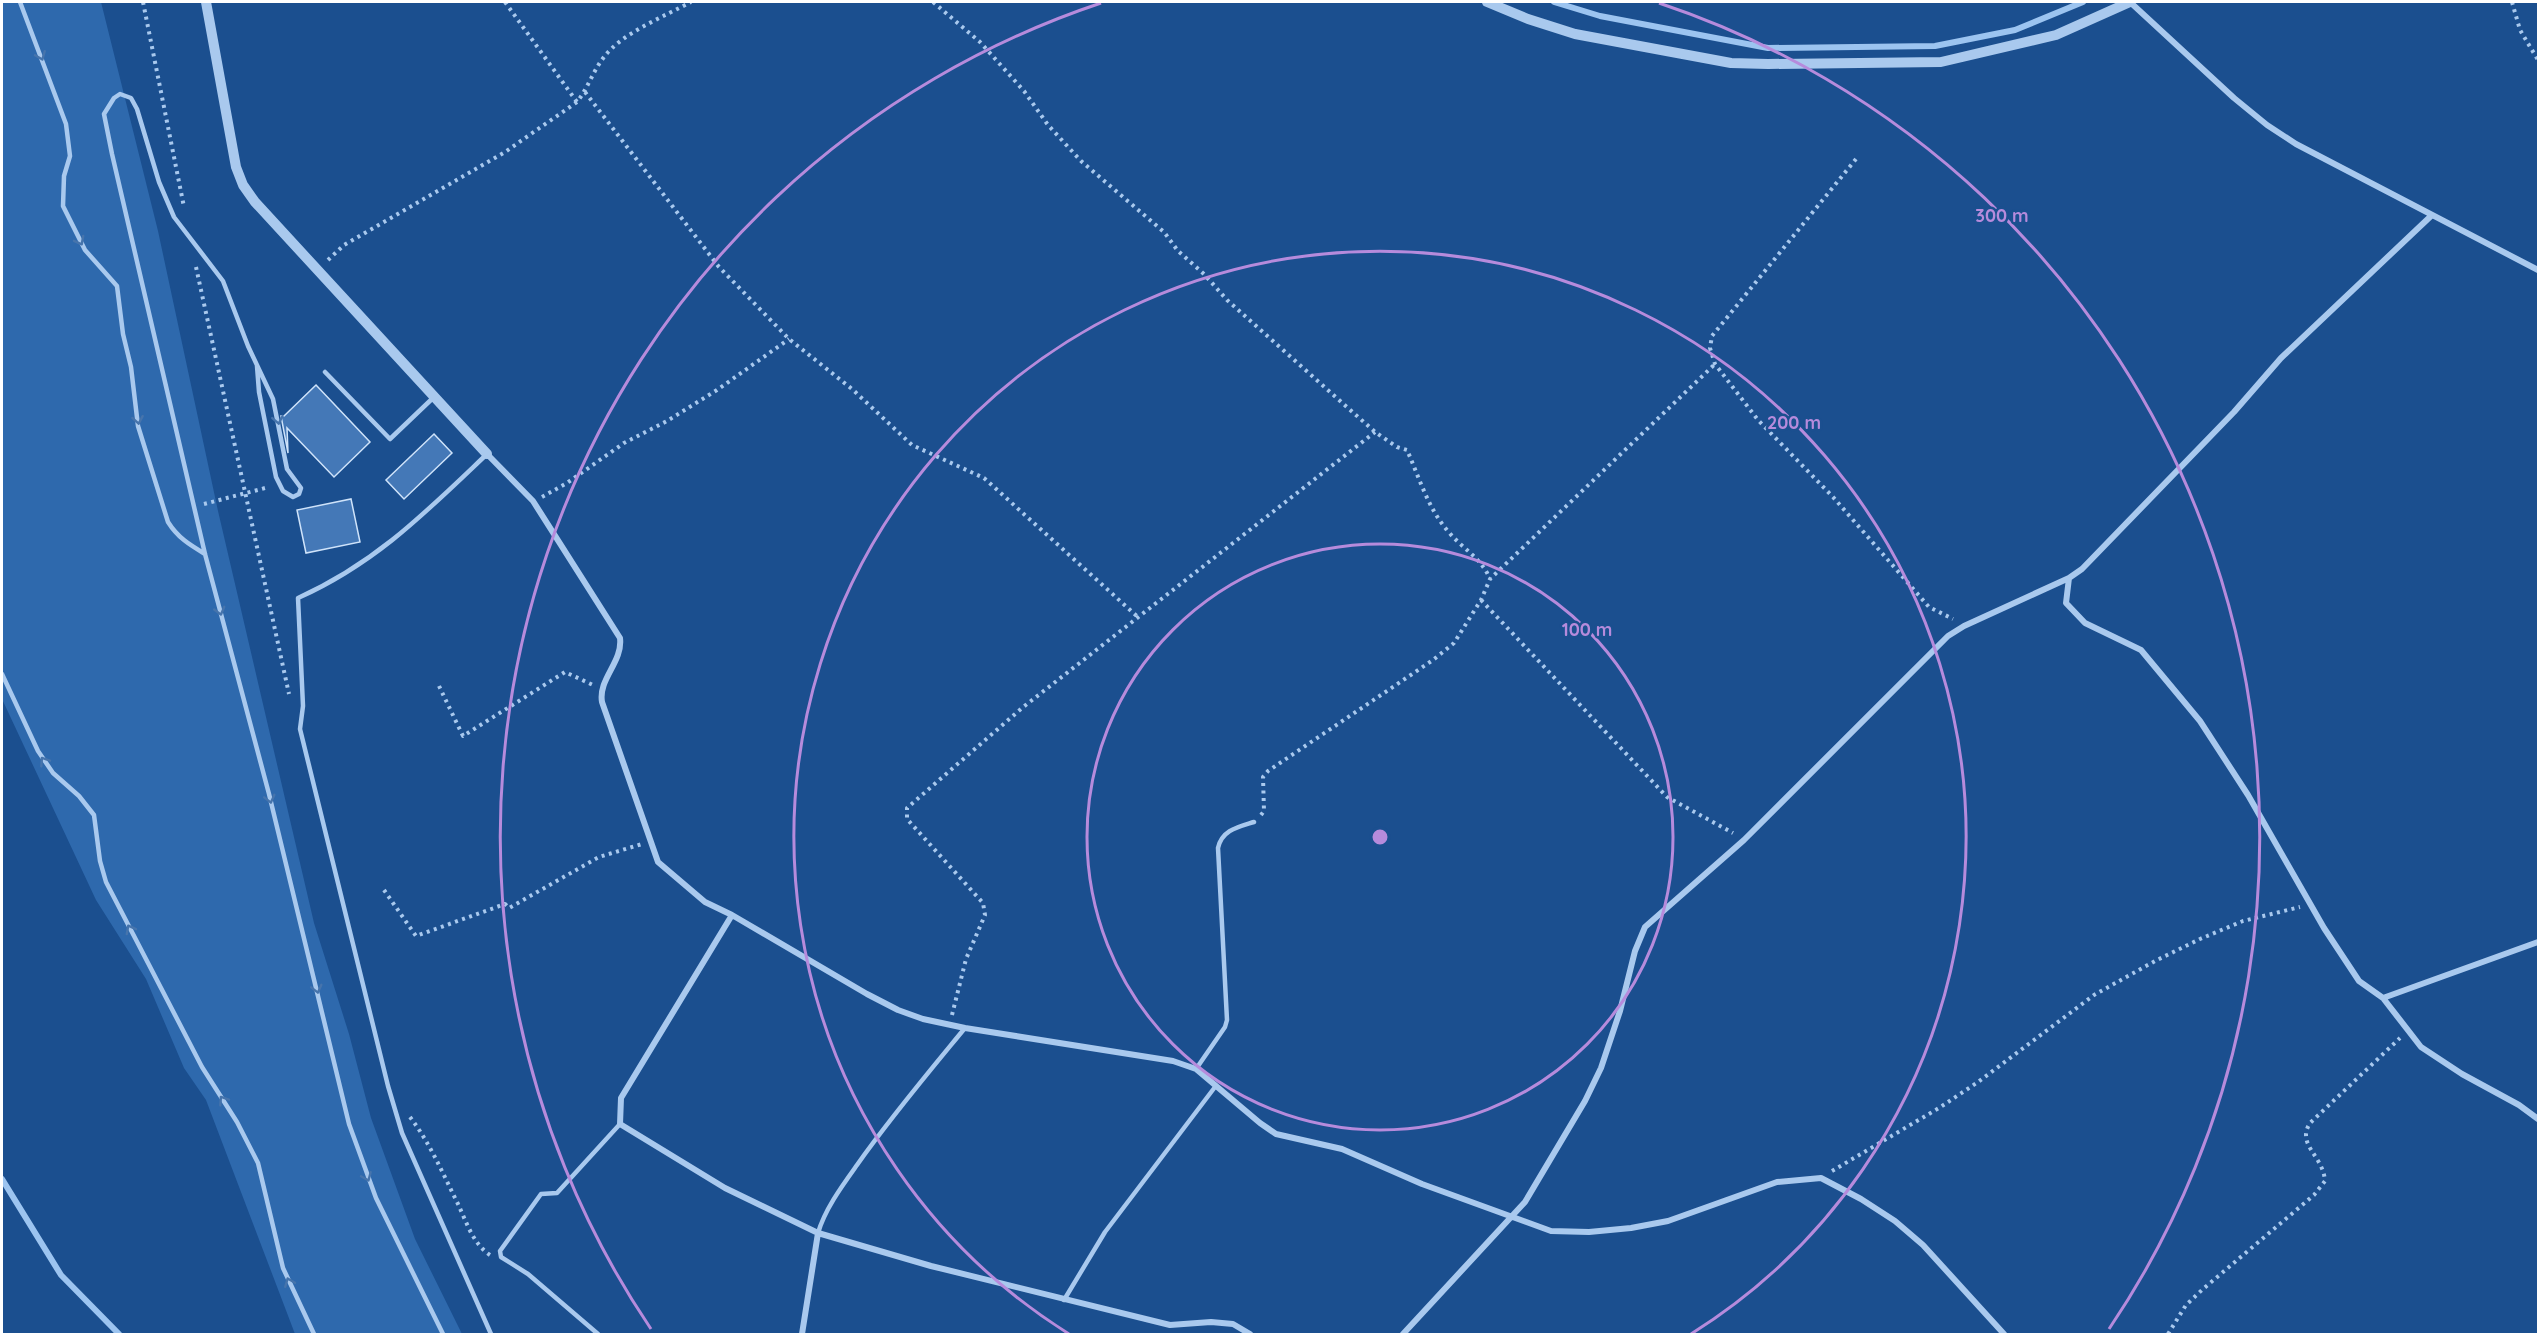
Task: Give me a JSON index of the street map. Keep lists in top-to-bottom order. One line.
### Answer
{"rings":["300 m","200 m","100 m"]}
